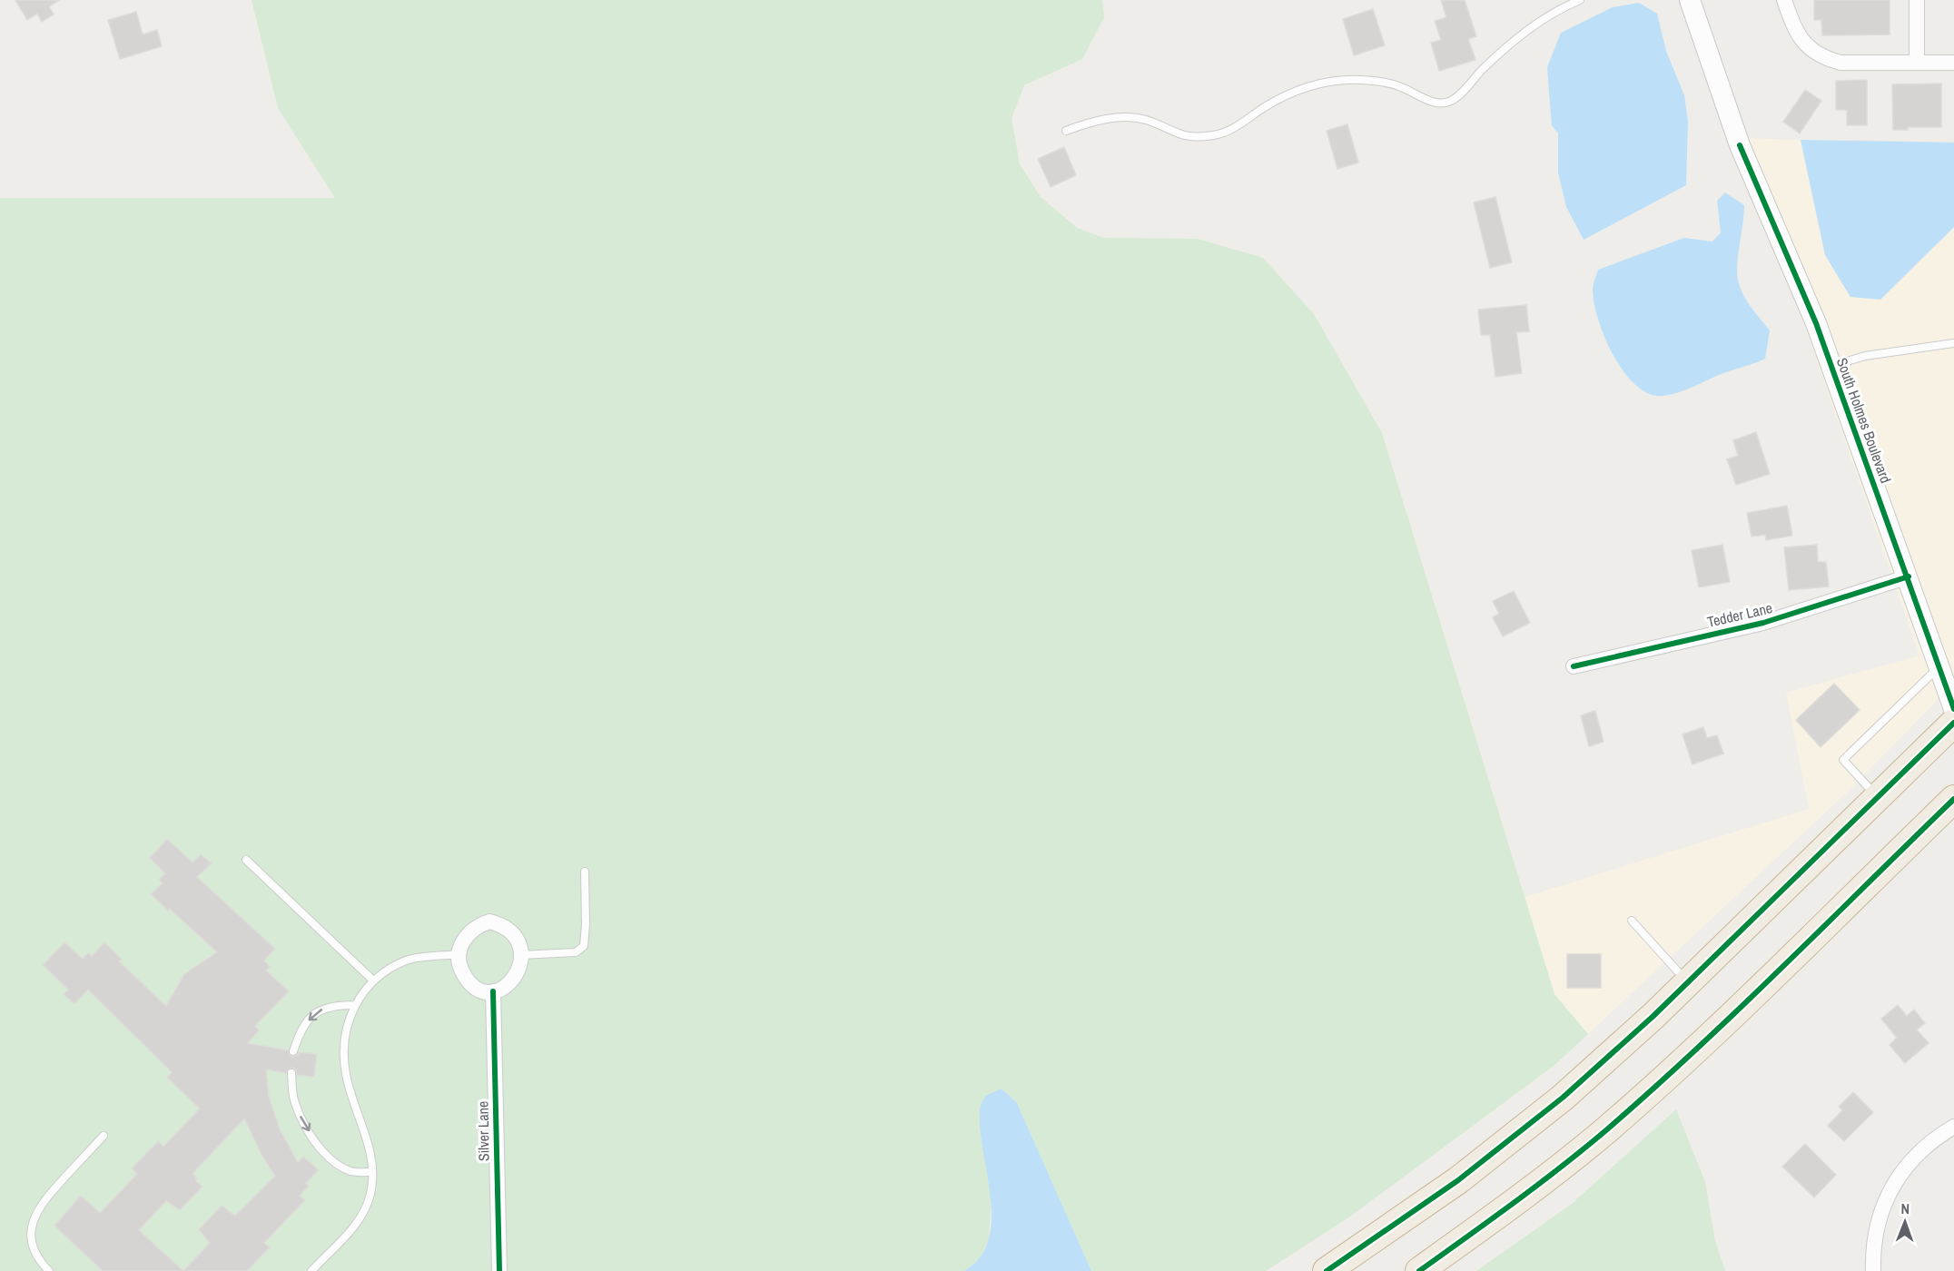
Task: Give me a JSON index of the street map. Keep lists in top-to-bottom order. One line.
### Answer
{"streets":{"main road":["South Holmes Boulevard"],"street":["Tedder Lane","Silver Lane"]},"crossings":[["South Holmes Boulevard","Tedder Lane"]],"north":"top"}
